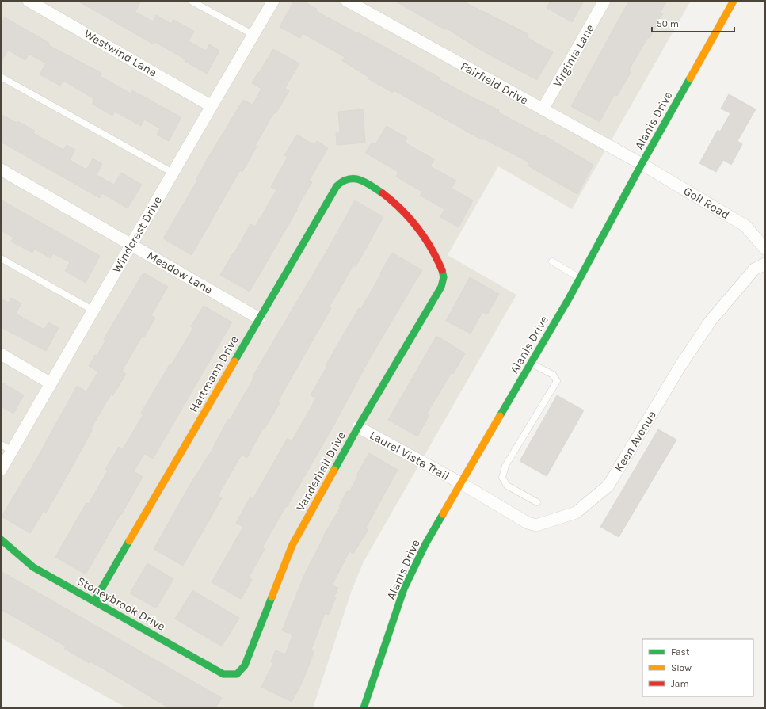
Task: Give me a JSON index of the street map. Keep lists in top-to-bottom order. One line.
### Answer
{"streets":{"street":["Westwind Lane","Virginia Lane","Fairfield Drive","Alanis Drive","Goll Road","Windcrest Drive","Meadow Lane","Hartmann Drive","Keen Avenue","Laurel Vista Trail","Vanderhall Drive","Stoneybrook Drive"]},"crossings":[["Westwind Lane","Windcrest Drive"],["Virginia Lane","Fairfield Drive"],["Fairfield Drive","Alanis Drive"],["Fairfield Drive","Goll Road"],["Alanis Drive","Goll Road"],["Alanis Drive","Keen Avenue"],["Alanis Drive","Laurel Vista Trail"],["Windcrest Drive","Meadow Lane"],["Meadow Lane","Hartmann Drive"],["Hartmann Drive","Vanderhall Drive"],["Hartmann Drive","Stoneybrook Drive"],["Keen Avenue","Laurel Vista Trail"],["Laurel Vista Trail","Vanderhall Drive"],["Vanderhall Drive","Stoneybrook Drive"]],"legend":["Fast","Slow","Jam"],"scale_bar":"50 m"}
